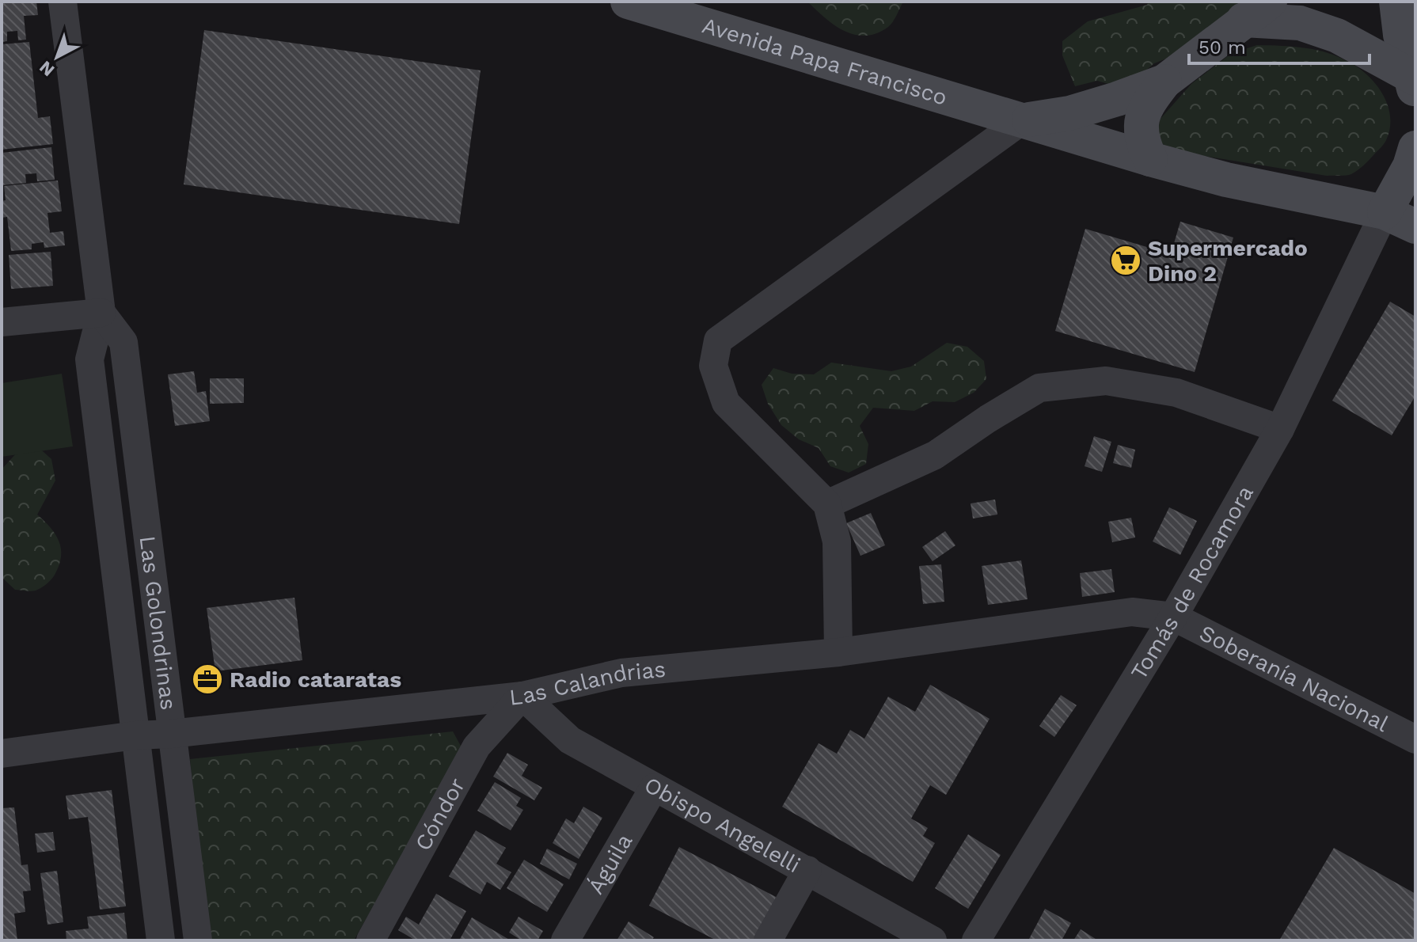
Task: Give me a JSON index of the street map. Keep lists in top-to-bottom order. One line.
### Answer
{"streets":{"main road":["Avenida Papa Francisco"],"street":["Tomás de Rocamora","Las Golondrinas","Soberanía Nacional","Las Calandrias","Cóndor","Obispo Angelelli","Águila"]},"crossings":[["Avenida Papa Francisco","Tomás de Rocamora"],["Tomás de Rocamora","Soberanía Nacional"],["Tomás de Rocamora","Las Calandrias"],["Las Golondrinas","Las Calandrias"],["Soberanía Nacional","Las Calandrias"],["Las Calandrias","Cóndor"],["Las Calandrias","Obispo Angelelli"],["Cóndor","Obispo Angelelli"],["Obispo Angelelli","Águila"]],"places":{"supermarket":["Supermercado Dino 2"],"office":["Radio cataratas"]},"scale_bar":"50 m","north":"bottom left"}
